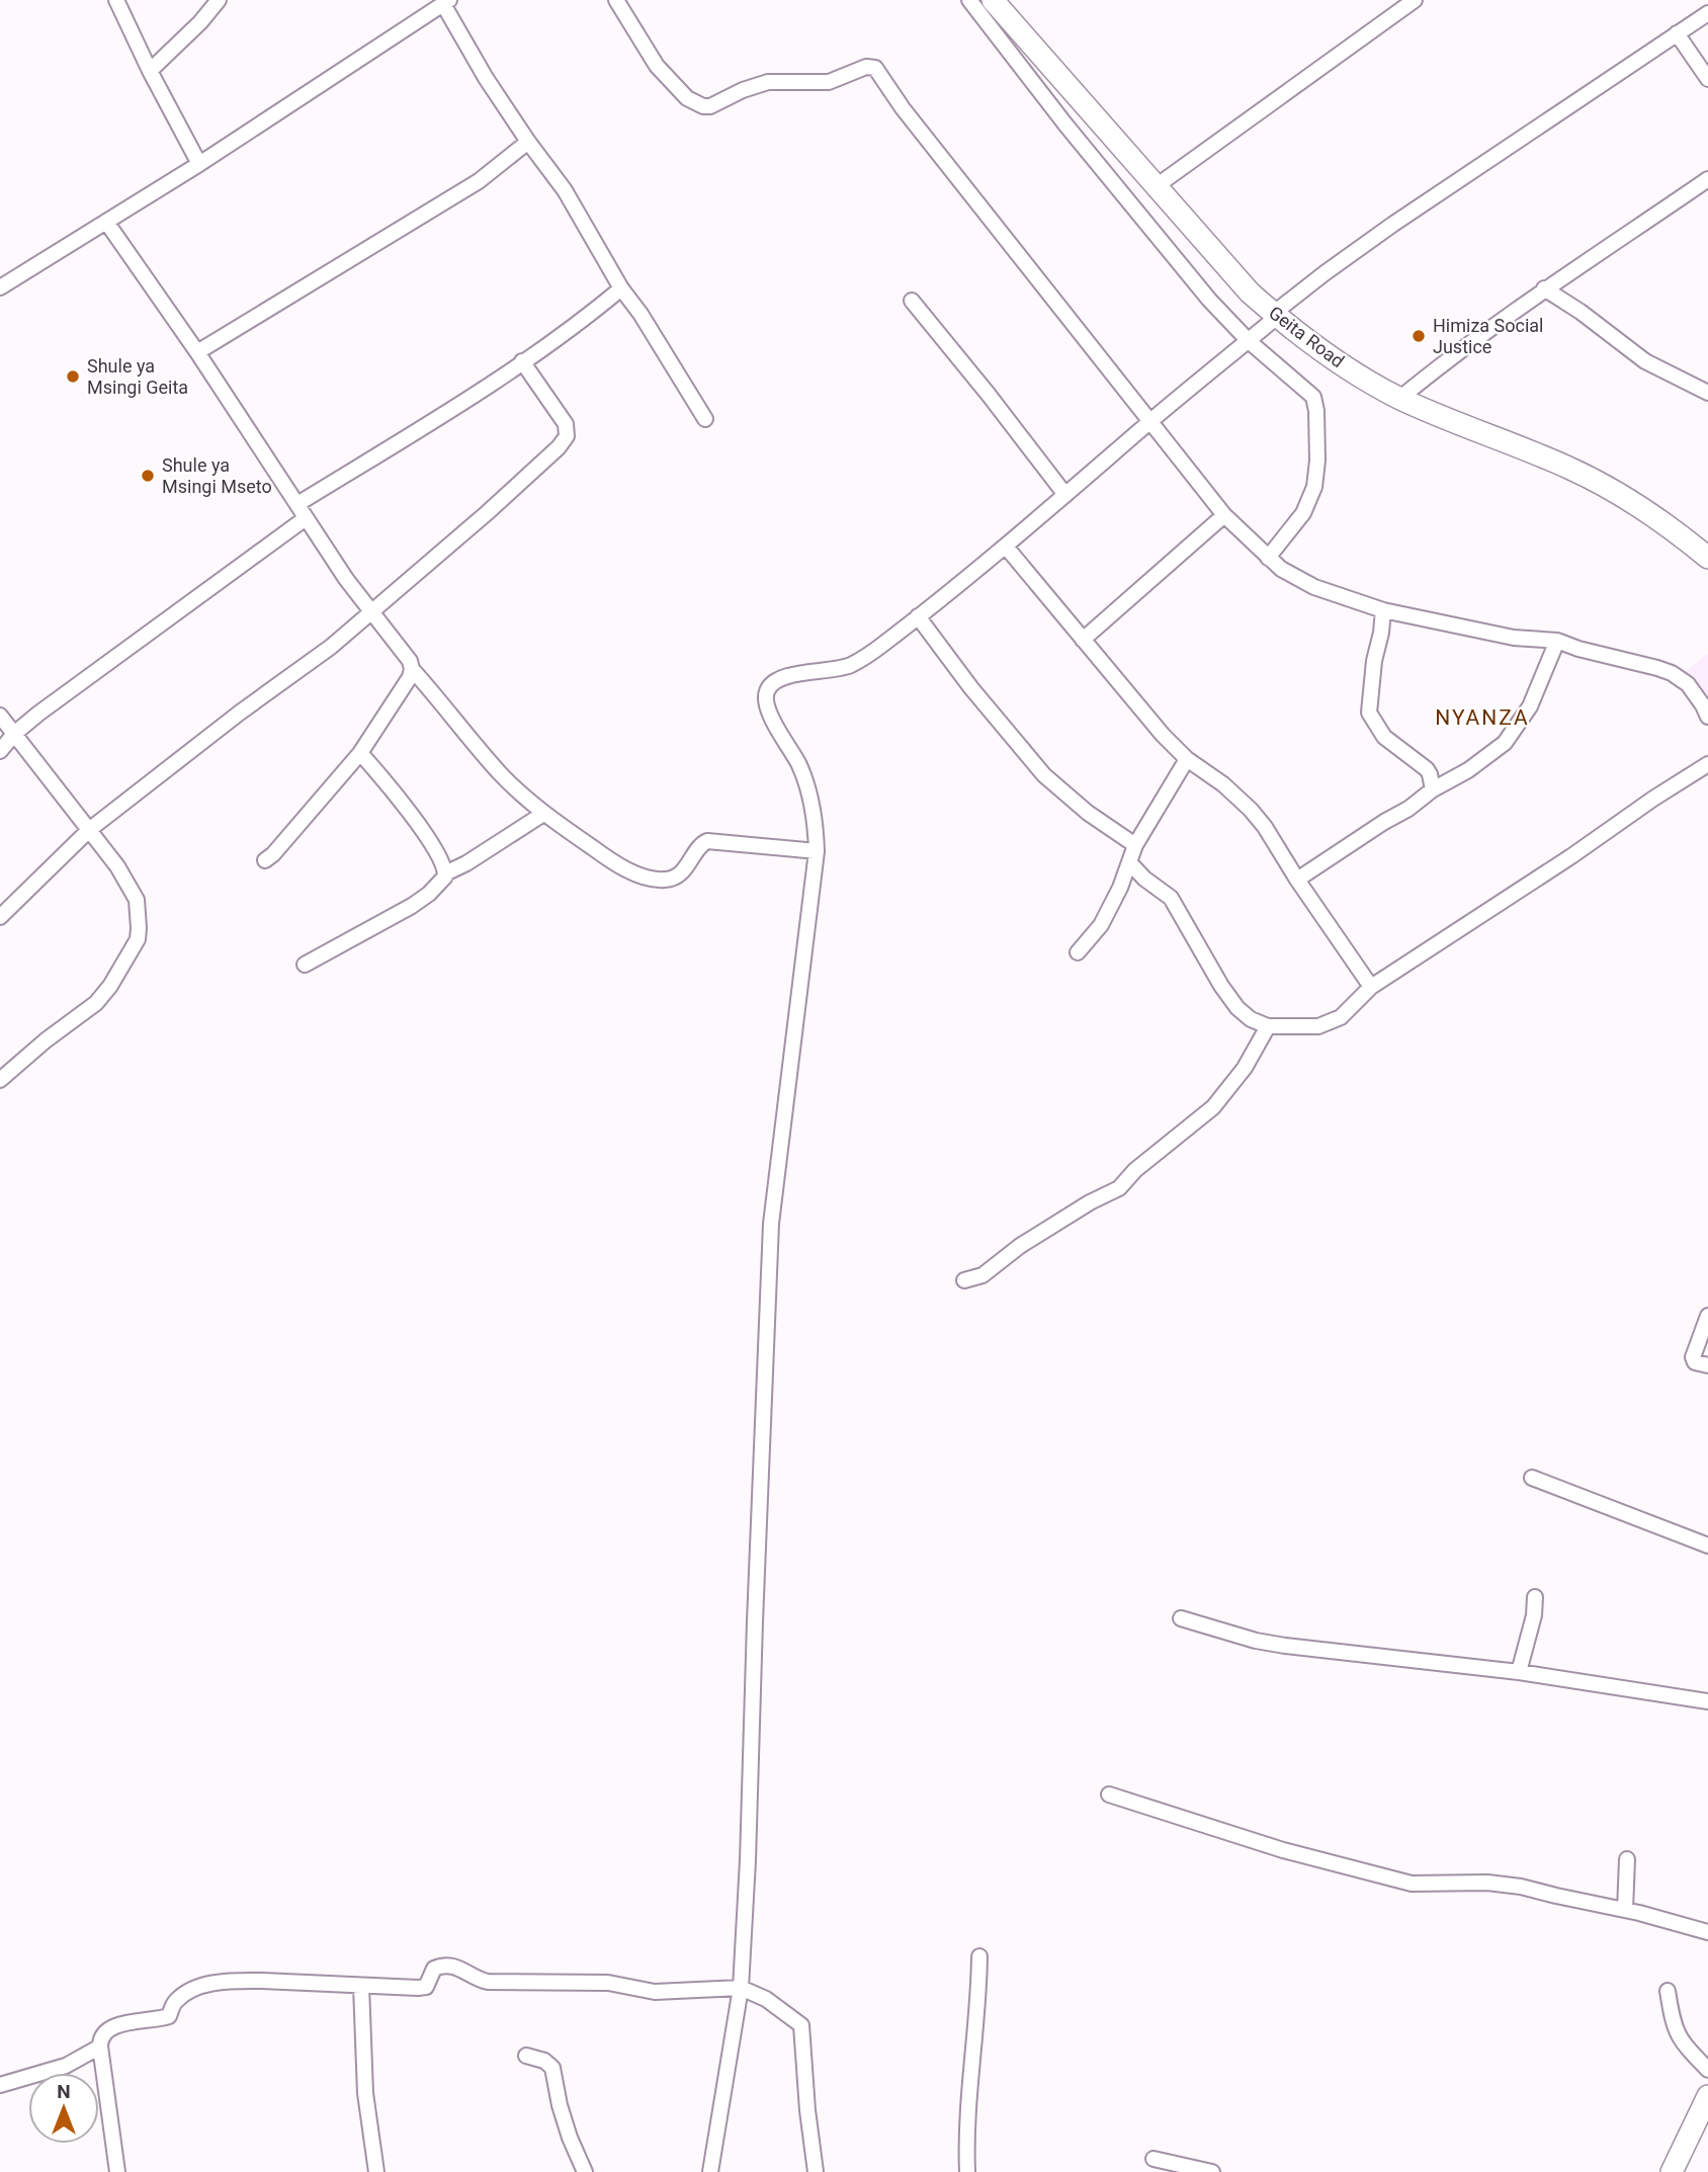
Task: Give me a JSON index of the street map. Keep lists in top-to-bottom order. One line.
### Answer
{"streets":{"highway":["Geita Road"]},"districts":["NYANZA"],"places":["Himiza Social Justice","Shule ya Msingi Geita","Shule ya Msingi Mseto"],"north":"top"}
